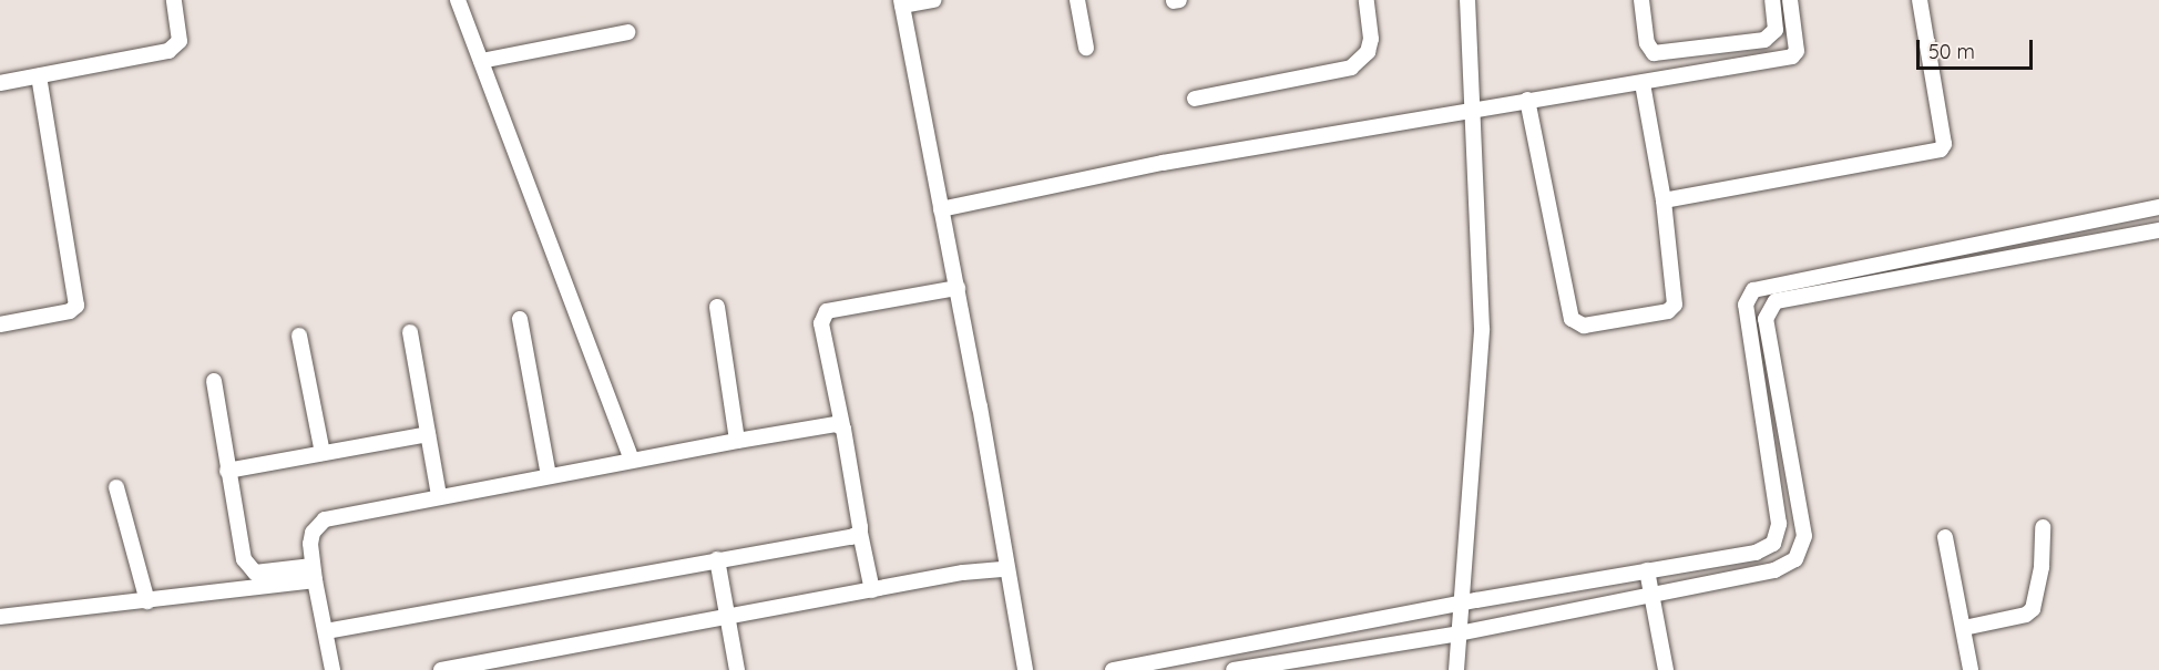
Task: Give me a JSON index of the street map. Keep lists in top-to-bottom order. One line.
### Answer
{"scale_bar":"50 m"}
